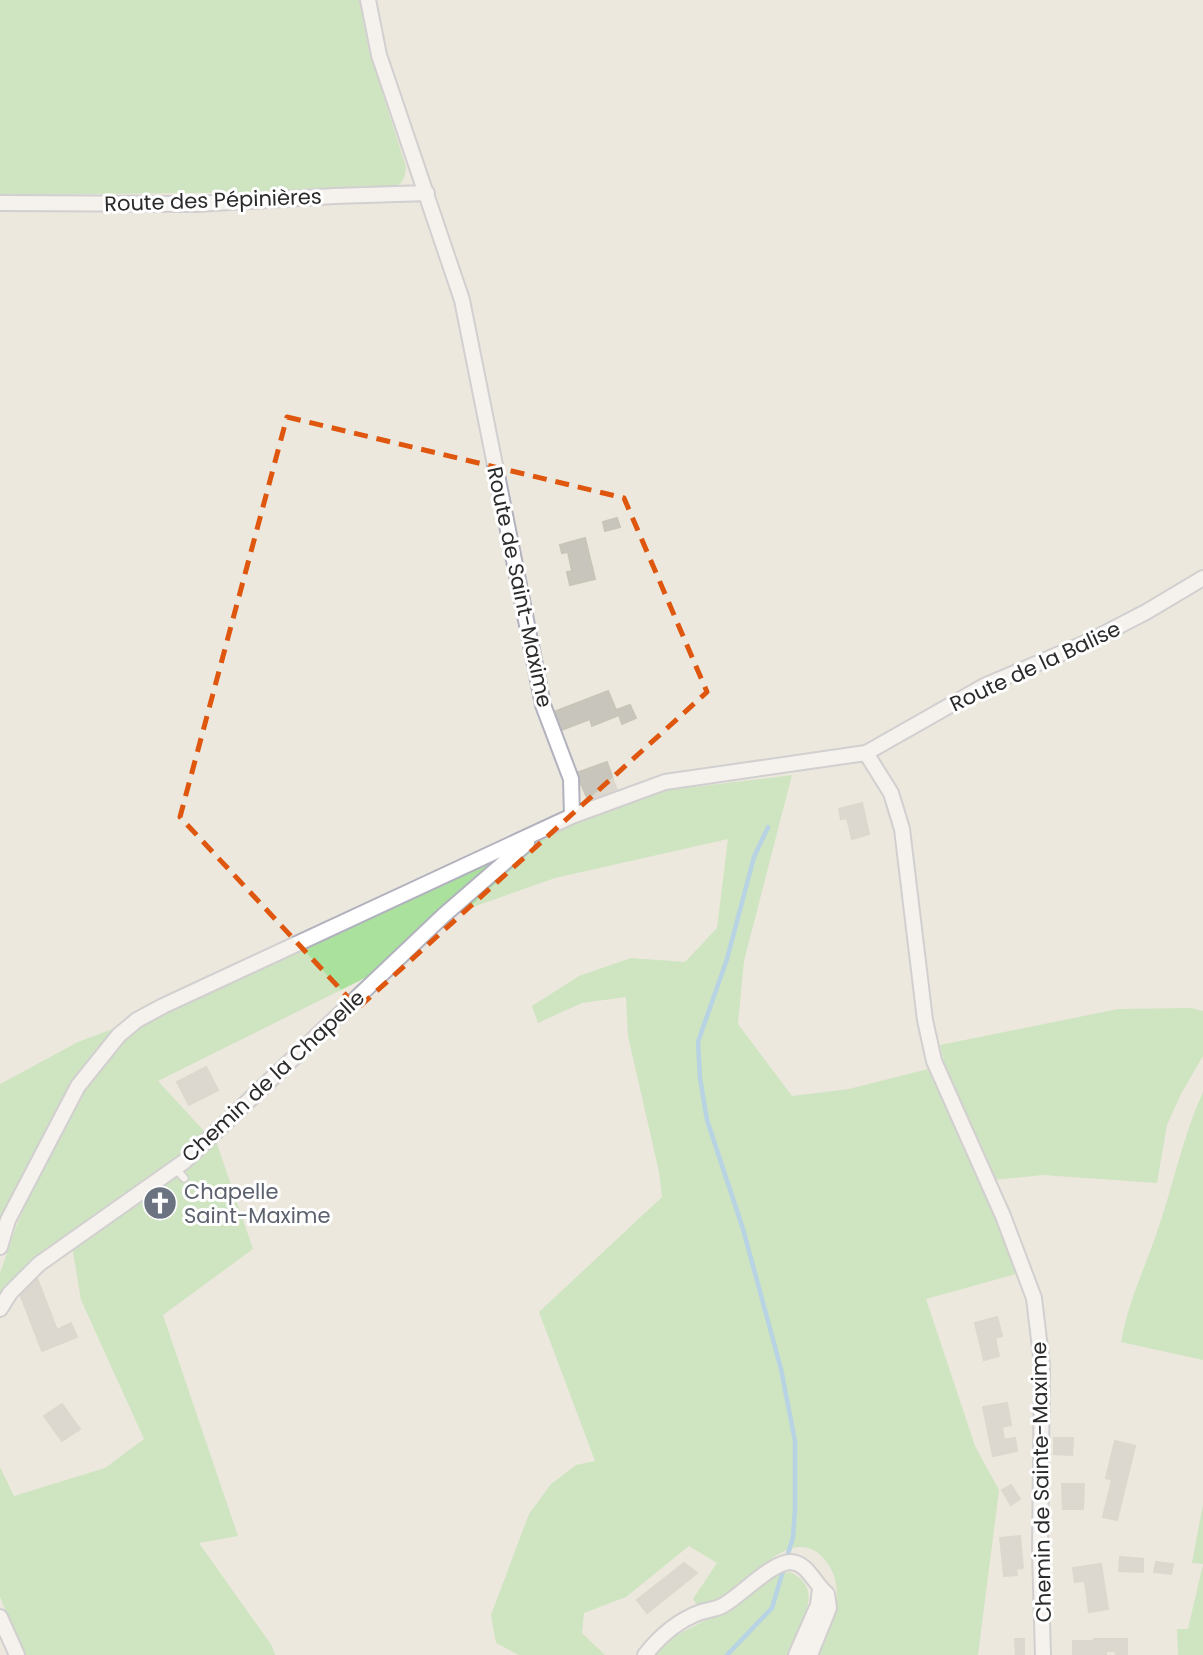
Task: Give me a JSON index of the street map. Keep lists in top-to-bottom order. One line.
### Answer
{"streets":{"street":["Route des Pépinières","Route de Saint-Maxime","Route de la Balise","Chemin de la Chapelle","Chemin de Sainte-Maxime"]},"crossings":[["Route des Pépinières","Route de Saint-Maxime"],["Route de la Balise","Chemin de Sainte-Maxime"]],"places":{"church":["Chapelle Saint-Maxime"]}}
